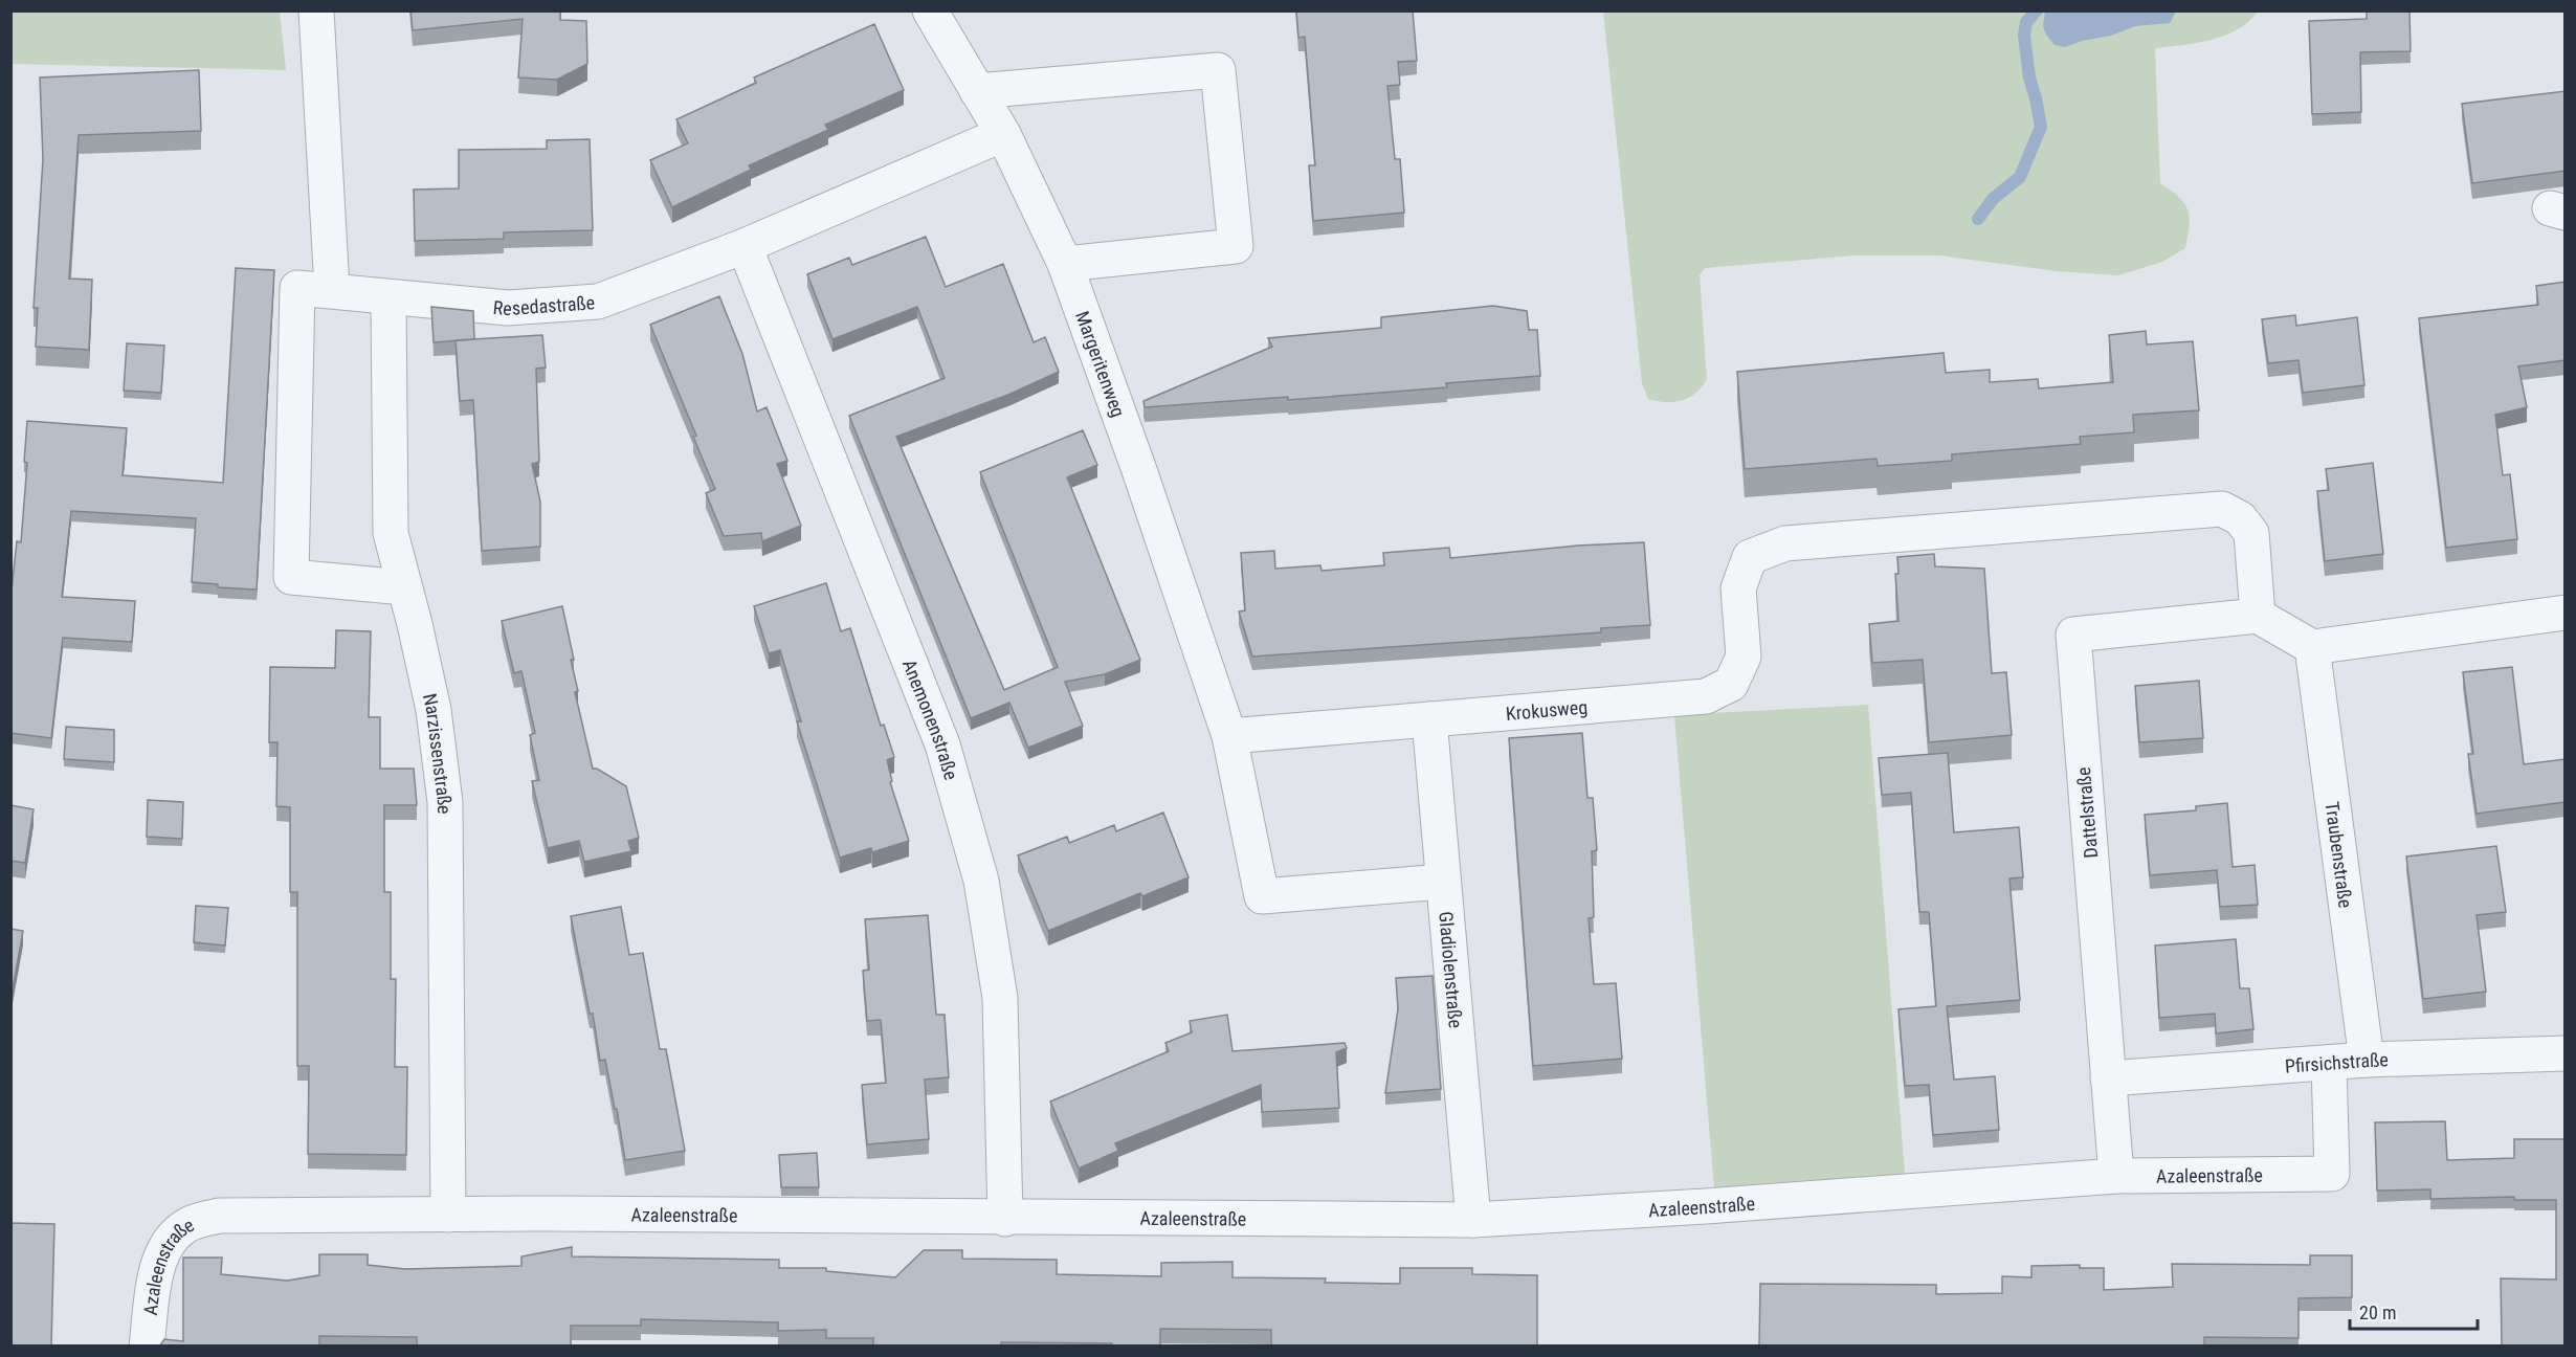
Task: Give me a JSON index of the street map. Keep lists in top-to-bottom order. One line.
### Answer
{"streets":{"street":["Resedastraße","Margeritenweg","Krokusweg","Anemonenstraße","Narzissenstraße","Dattelstraße","Traubenstraße","Gladiolenstraße","Pfirsichstraße","Azaleenstraße"]},"crossings":[["Resedastraße","Margeritenweg"],["Resedastraße","Anemonenstraße"],["Resedastraße","Narzissenstraße"],["Margeritenweg","Krokusweg"],["Margeritenweg","Gladiolenstraße"],["Krokusweg","Dattelstraße"],["Krokusweg","Gladiolenstraße"],["Anemonenstraße","Azaleenstraße"],["Narzissenstraße","Azaleenstraße"],["Dattelstraße","Pfirsichstraße"],["Dattelstraße","Azaleenstraße"],["Traubenstraße","Pfirsichstraße"],["Gladiolenstraße","Azaleenstraße"],["Pfirsichstraße","Azaleenstraße"]],"scale_bar":"20 m"}
